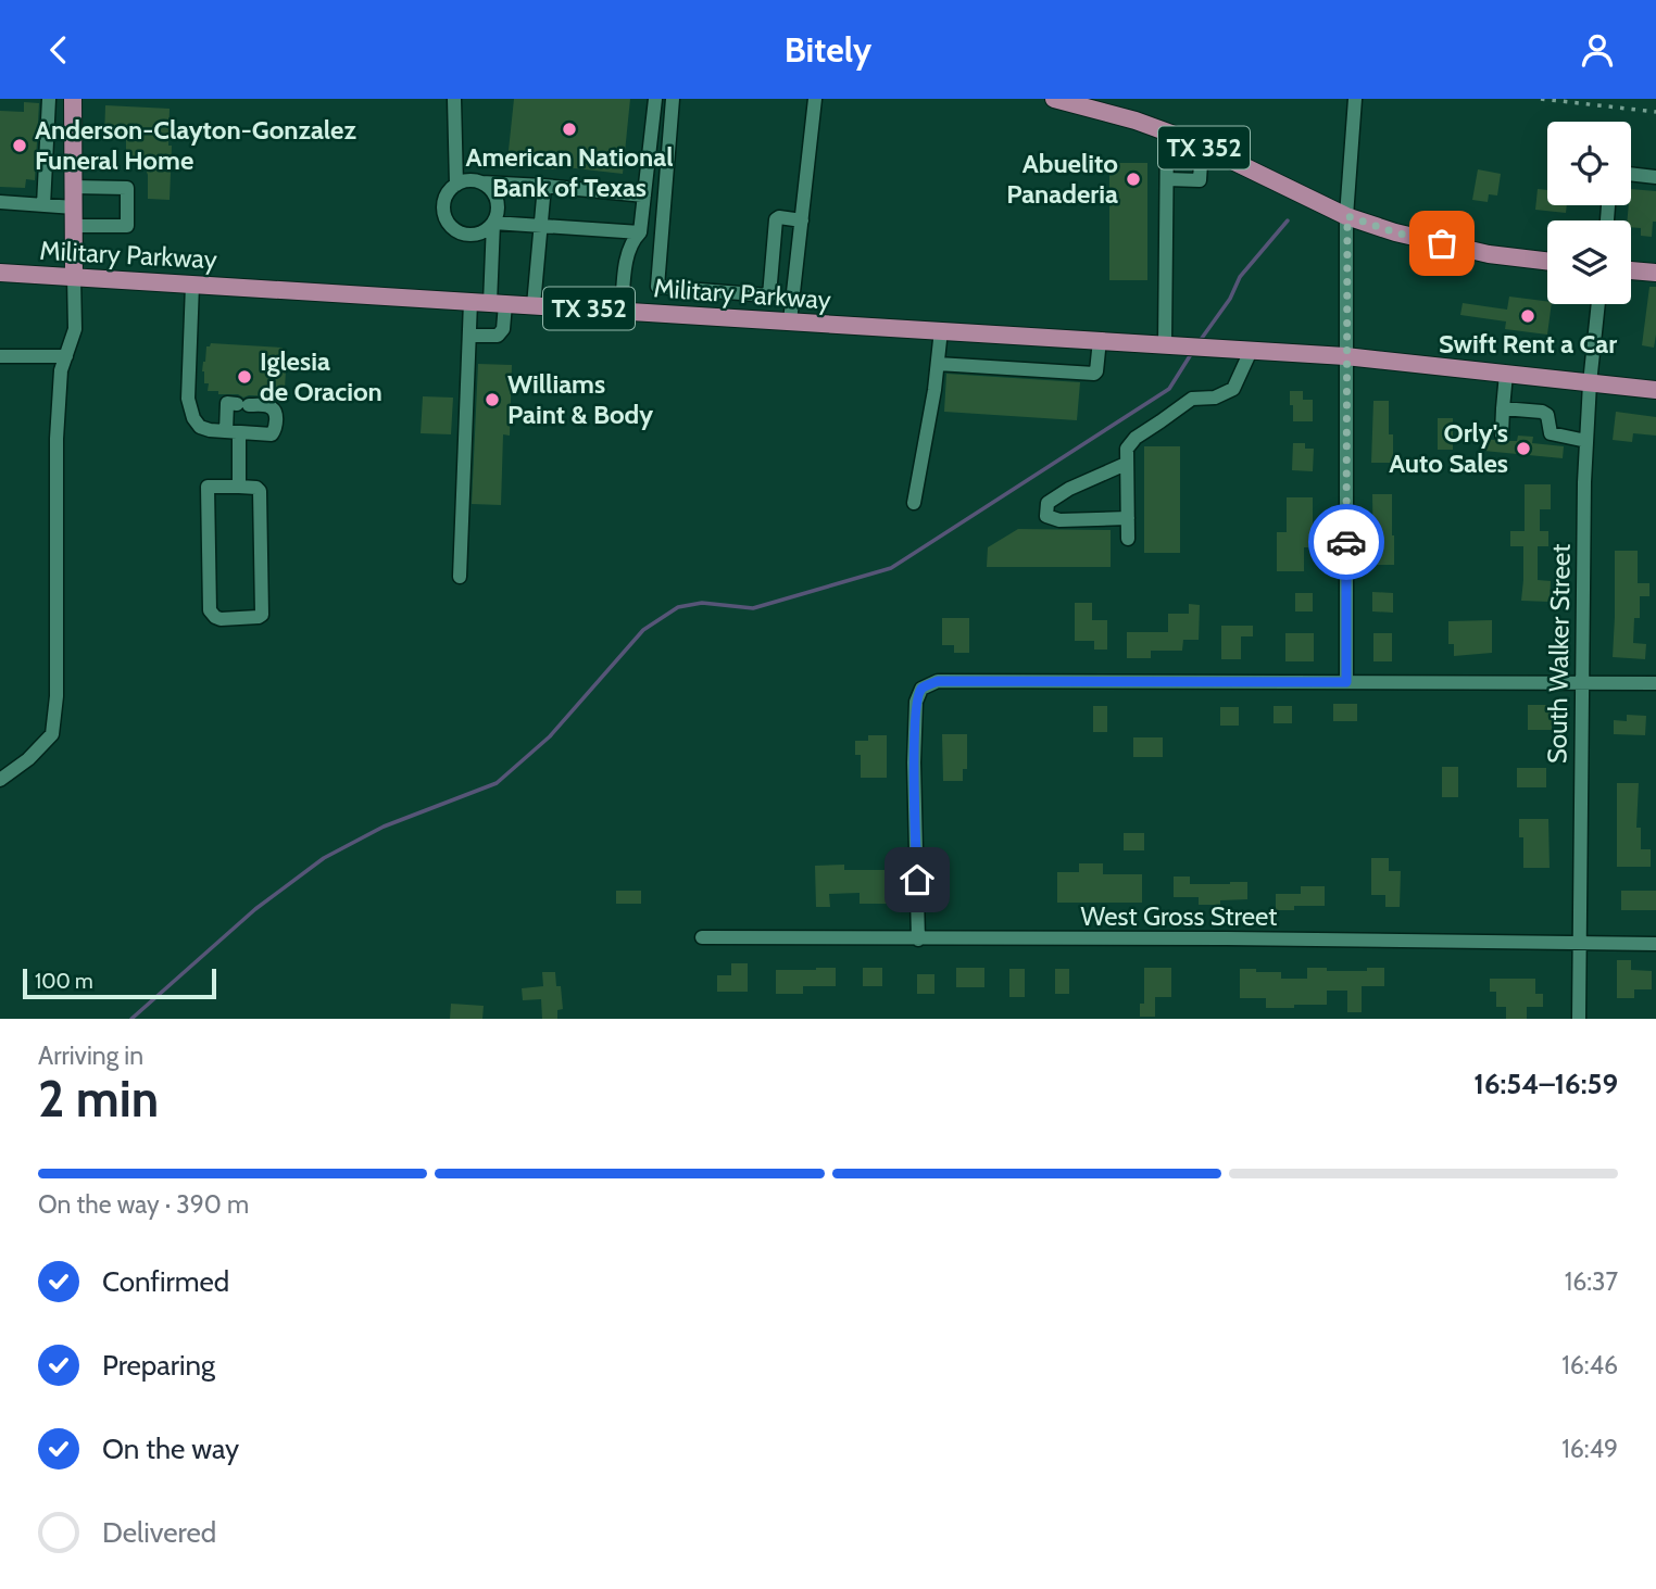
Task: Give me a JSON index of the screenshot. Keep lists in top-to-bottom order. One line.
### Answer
{"streets":{"main road":["TX 352","Military Parkway"],"street":["South Walker Street","West Gross Street"]},"crossings":[["TX 352","Military Parkway"],["TX 352","South Walker Street"],["South Walker Street","West Gross Street"]],"places":["American National Bank of Texas","Anderson-Clayton-Gonzalez Funeral Home","Abuelito Panaderia","Swift Rent a Car","Iglesia de Oracion","Williams Paint & Body","Orly's Auto Sales"],"scale_bar":"100 m","page":{"header":"Bitely","scale":"100 m","heading":["2 min","Arriving in","16:54–16:59"],"bar":"On the way · 390 m","list":[["Confirmed","16:37"],["Preparing","16:46"],["On the way","16:49"],"Delivered"]}}
